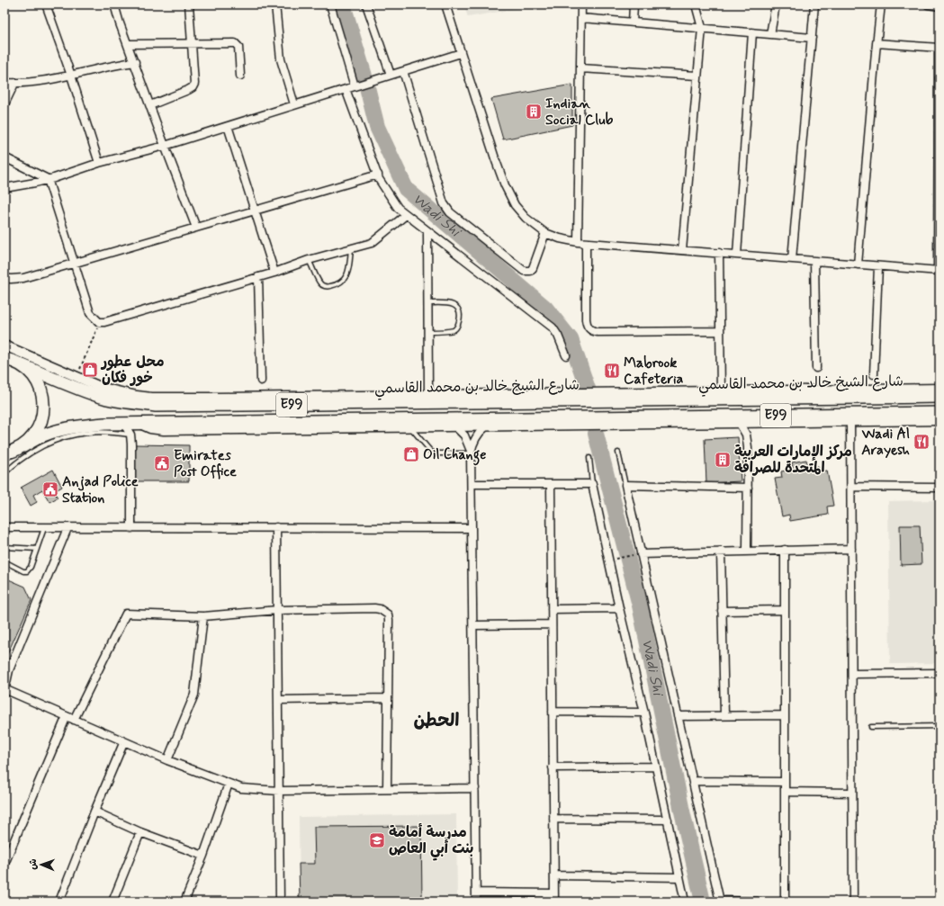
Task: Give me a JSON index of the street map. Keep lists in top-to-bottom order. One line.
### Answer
{"streets":{"highway":["شارع الشيخ خالد بن محمد القاسمي","E99"]},"districts":["الحطن"],"water":["Wadi Shi"],"places":{"building":["Indian Social Club","مركز الإمارات العربية المتحدة للصرافة"],"shop":["محل عطور خور فكان","Oil Change"],"restaurant":["Mabrook Cafeteria","Wadi Al Arayesh"],"public building":["Emirates Post Office","Anjad Police Station"],"school or university":["مدرسة أمامة بنت أبي العاص"]},"north":"left"}
